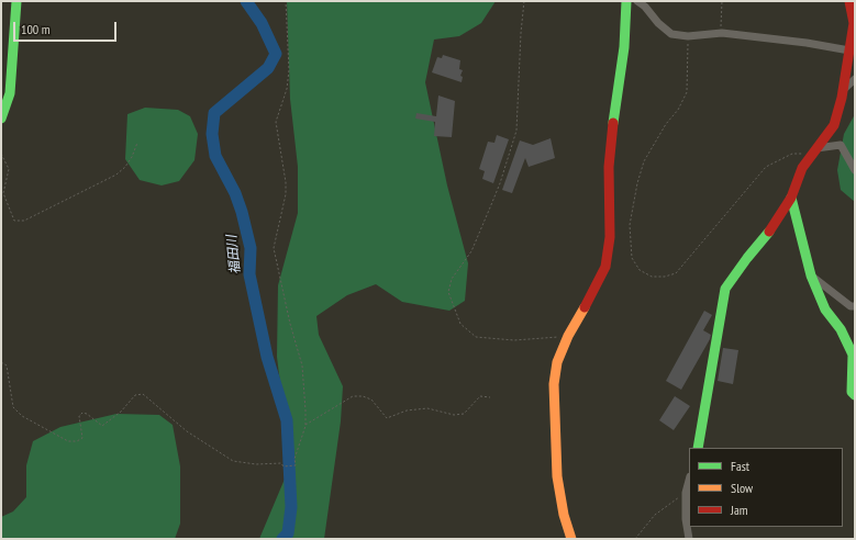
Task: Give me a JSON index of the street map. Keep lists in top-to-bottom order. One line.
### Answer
{"water":["福田川"],"legend":["Fast","Slow","Jam"],"scale_bar":"100 m"}
